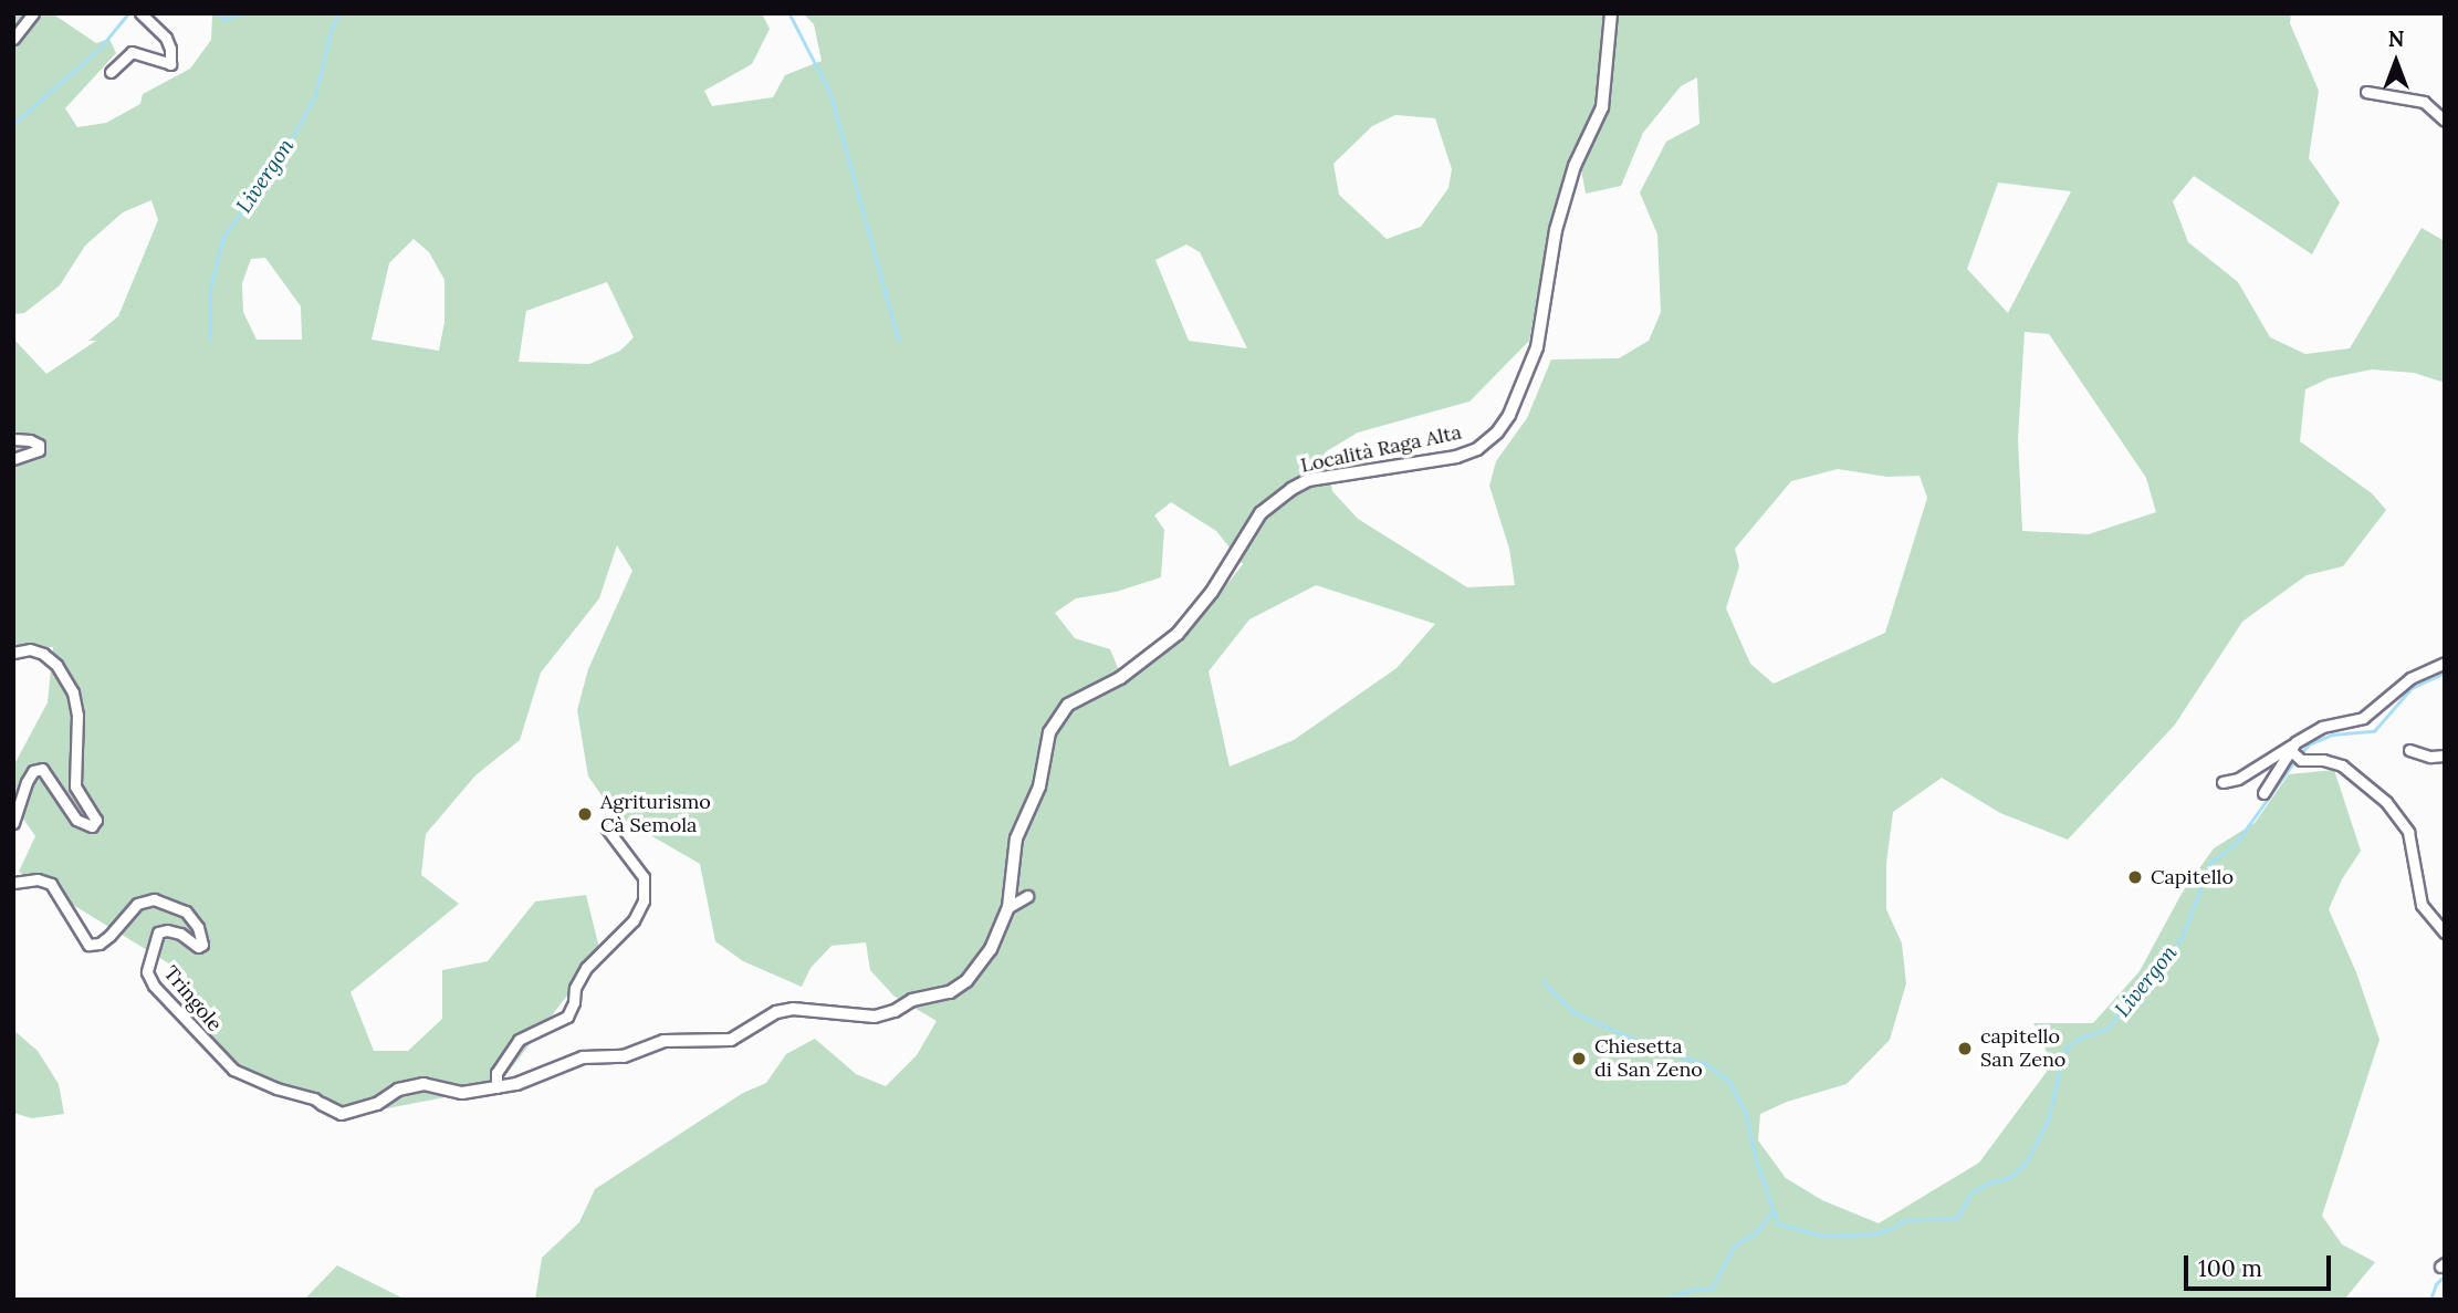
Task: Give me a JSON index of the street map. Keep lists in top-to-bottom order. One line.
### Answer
{"streets":{"street":["Località Raga Alta","Tringole"]},"crossings":[["Località Raga Alta","Tringole"]],"water":["Livergon"],"places":["Agriturismo Cà Semola","Capitello","capitello San Zeno","Chiesetta di San Zeno"],"scale_bar":"100 m","north":"top"}
